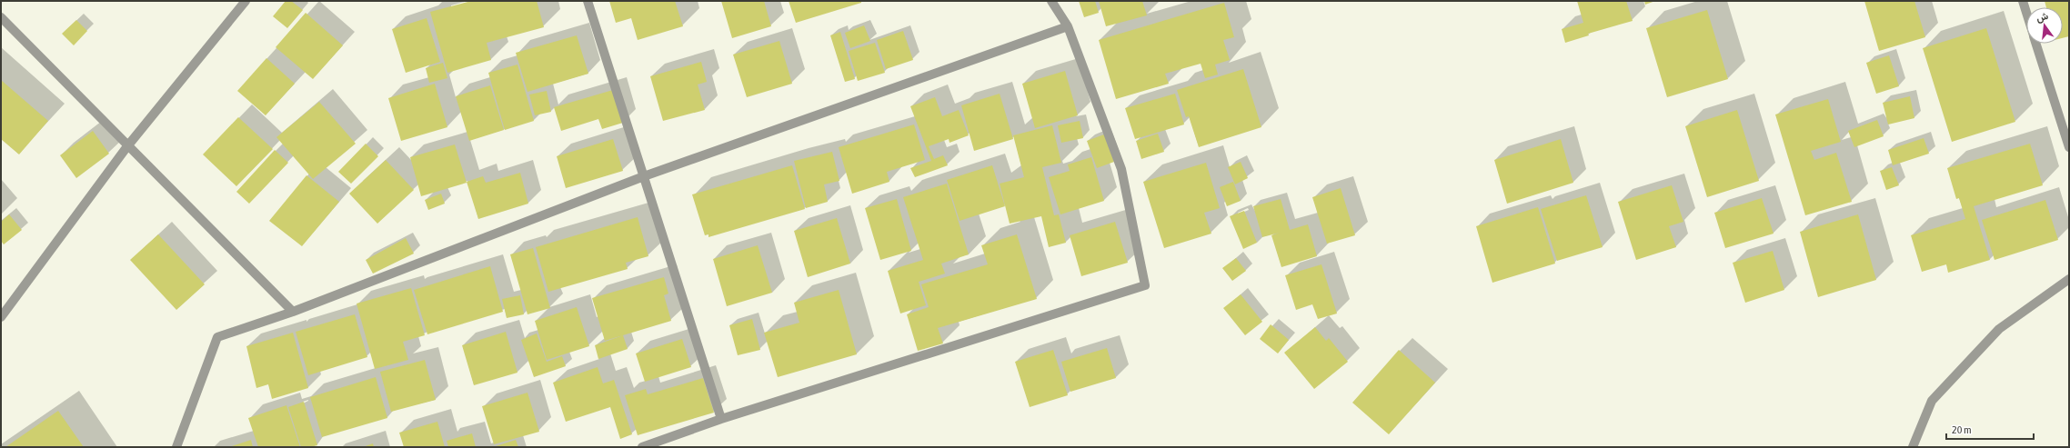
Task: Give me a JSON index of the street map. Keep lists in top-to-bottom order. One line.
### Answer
{"scale_bar":"20 m","north":"top"}
